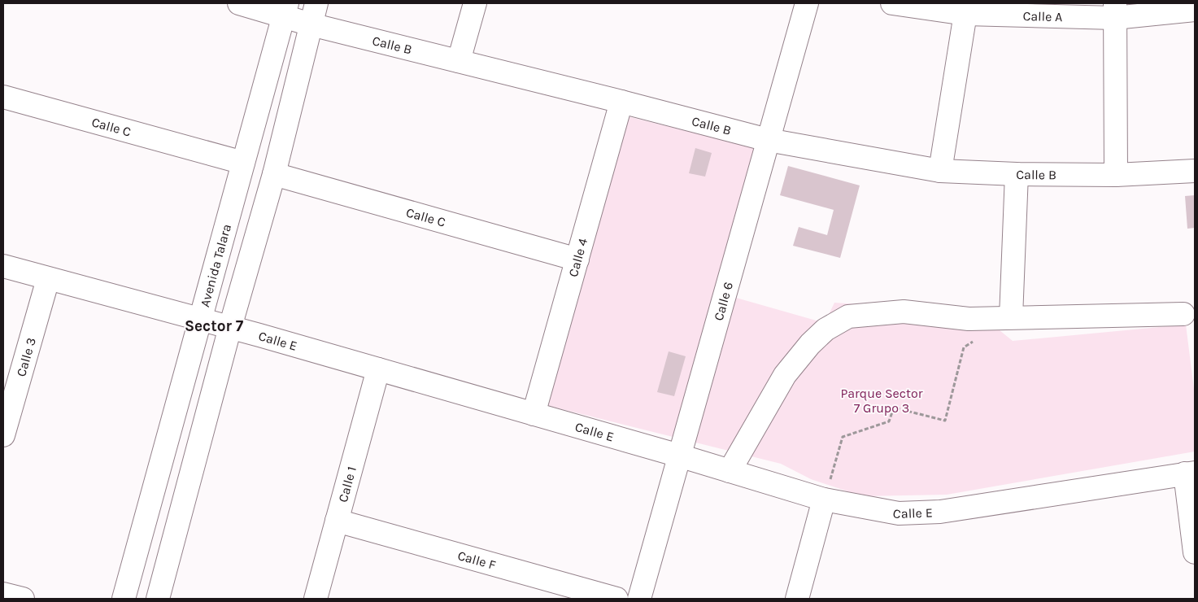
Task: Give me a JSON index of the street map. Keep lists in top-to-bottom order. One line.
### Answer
{"streets":{"street":["Calle A","Calle B","Calle C","Calle 4","Avenida Talara","Calle 6","Calle E","Calle 3","Calle 1","Calle F"]},"crossings":[["Calle B","Calle 4"],["Calle B","Avenida Talara"],["Calle B","Calle 6"],["Calle C","Calle 4"],["Calle C","Avenida Talara"],["Calle 4","Calle E"],["Avenida Talara","Calle E"],["Calle 6","Calle E"],["Calle E","Calle 3"],["Calle E","Calle 1"],["Calle 1","Calle F"]],"districts":["Sector 7"],"parks":["Parque Sector 7 Grupo 3"]}
